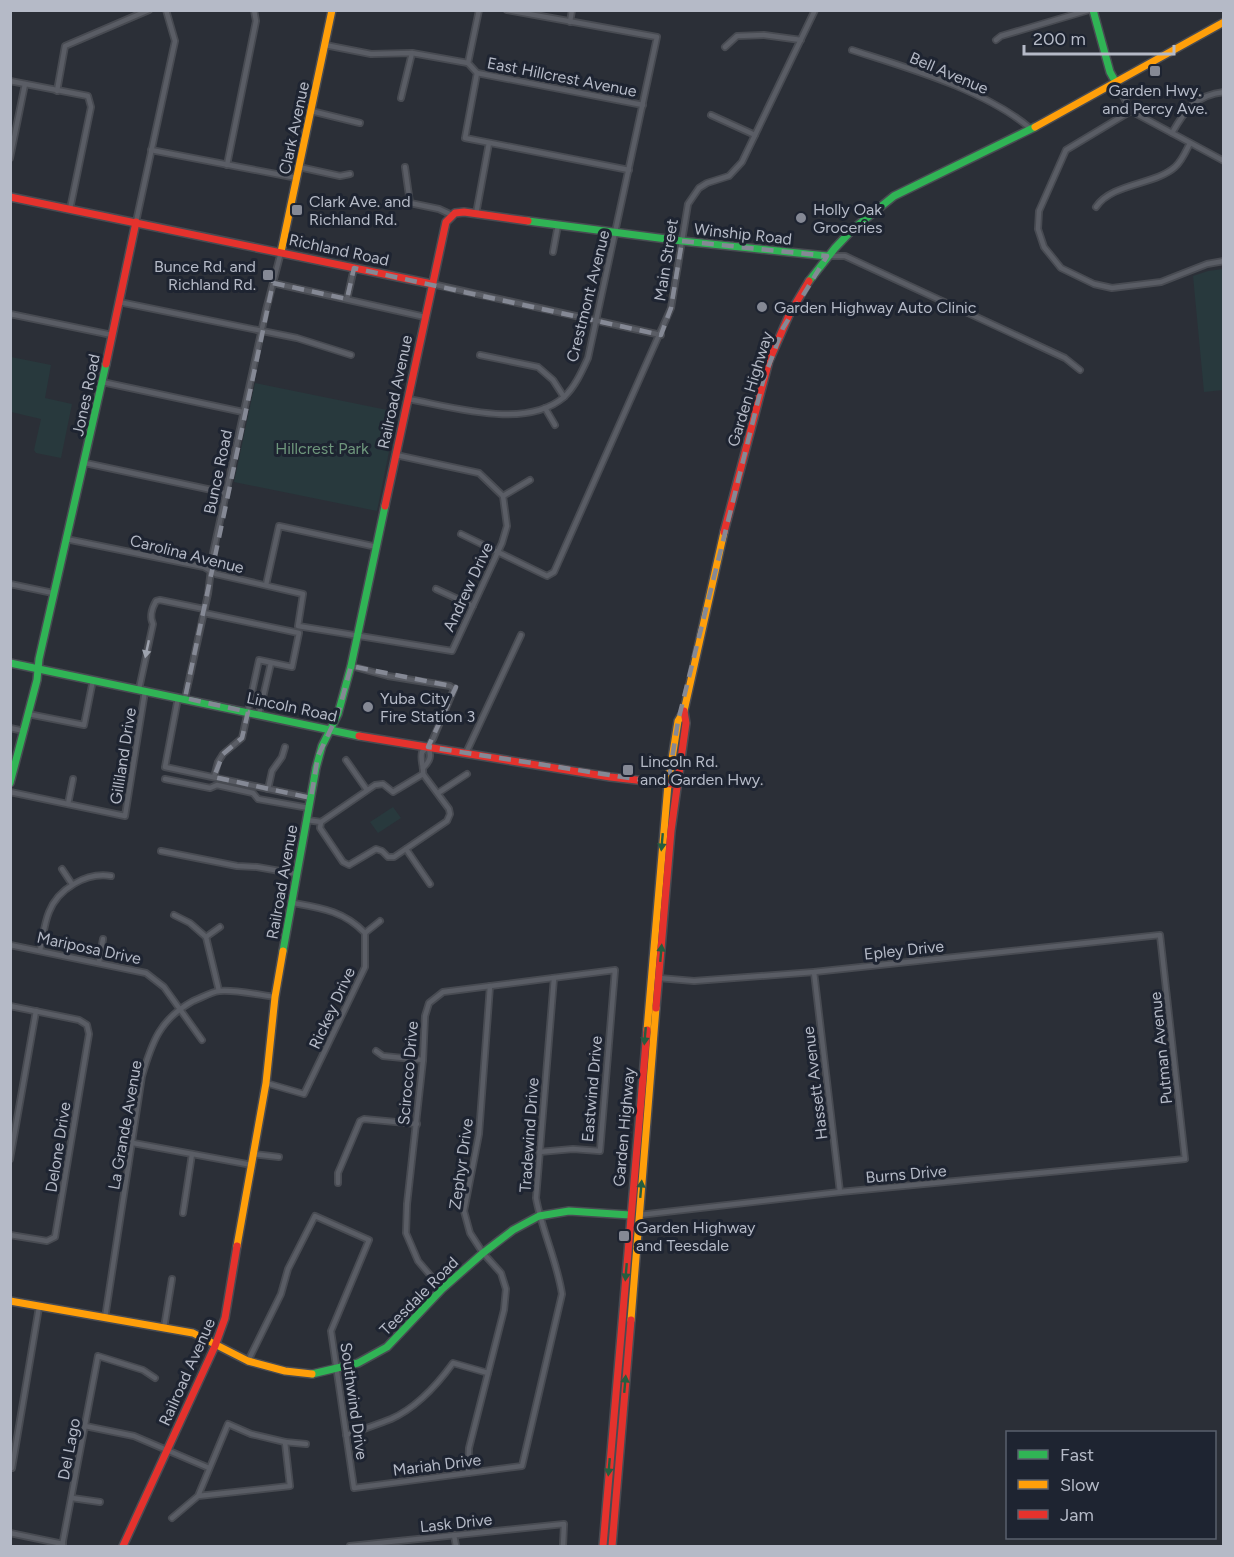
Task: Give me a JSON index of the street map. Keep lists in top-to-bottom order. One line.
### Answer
{"streets":{"street":["Bell Avenue","East Hillcrest Avenue","Clark Avenue","Winship Road","Richland Road","Main Street","Crestmont Avenue","Garden Highway","Railroad Avenue","Jones Road","Bunce Road","Carolina Avenue","Andrew Drive","Lincoln Road","Gilliland Drive","Mariposa Drive","Epley Drive","Rickey Drive","Putman Avenue","Scirocco Drive","Hassett Avenue","Eastwind Drive","La Grande Avenue","Tradewind Drive","Delone Drive","Zephyr Drive","Burns Drive","Teesdale Road","Southwind Drive","Del Lago","Mariah Drive","Lask Drive"]},"crossings":[["Bell Avenue","Garden Highway"],["East Hillcrest Avenue","Clark Avenue"],["East Hillcrest Avenue","Crestmont Avenue"],["Clark Avenue","Richland Road"],["Clark Avenue","Bunce Road"],["Winship Road","Main Street"],["Winship Road","Crestmont Avenue"],["Winship Road","Garden Highway"],["Winship Road","Railroad Avenue"],["Richland Road","Main Street"],["Richland Road","Crestmont Avenue"],["Richland Road","Railroad Avenue"],["Richland Road","Jones Road"],["Richland Road","Bunce Road"],["Main Street","Andrew Drive"],["Crestmont Avenue","Railroad Avenue"],["Garden Highway","Lincoln Road"],["Garden Highway","Epley Drive"],["Garden Highway","Burns Drive"],["Garden Highway","Teesdale Road"],["Railroad Avenue","Andrew Drive"],["Railroad Avenue","Lincoln Road"],["Railroad Avenue","Rickey Drive"],["Railroad Avenue","Teesdale Road"],["Jones Road","Carolina Avenue"],["Jones Road","Lincoln Road"],["Bunce Road","Carolina Avenue"],["Bunce Road","Lincoln Road"],["Carolina Avenue","Andrew Drive"],["Lincoln Road","Gilliland Drive"],["Mariposa Drive","La Grande Avenue"],["Epley Drive","Putman Avenue"],["Epley Drive","Hassett Avenue"],["Putman Avenue","Burns Drive"],["Scirocco Drive","Eastwind Drive"],["Scirocco Drive","Tradewind Drive"],["Scirocco Drive","Zephyr Drive"],["Scirocco Drive","Teesdale Road"],["Hassett Avenue","Burns Drive"],["Eastwind Drive","Tradewind Drive"],["La Grande Avenue","Teesdale Road"],["Tradewind Drive","Teesdale Road"],["Tradewind Drive","Mariah Drive"],["Zephyr Drive","Teesdale Road"],["Zephyr Drive","Mariah Drive"],["Burns Drive","Teesdale Road"],["Teesdale Road","Southwind Drive"],["Southwind Drive","Mariah Drive"]],"parks":["Hillcrest Park"],"places":{"transit":["Garden Hwy. and Percy Ave.","Clark Ave. and Richland Rd.","Bunce Rd. and Richland Rd.","Lincoln Rd. and Garden Hwy.","Garden Highway and Teesdale"],"other":["Holly Oak Groceries","Garden Highway Auto Clinic","Yuba City Fire Station 3"]},"legend":["Fast","Slow","Jam"],"scale_bar":"200 m"}
